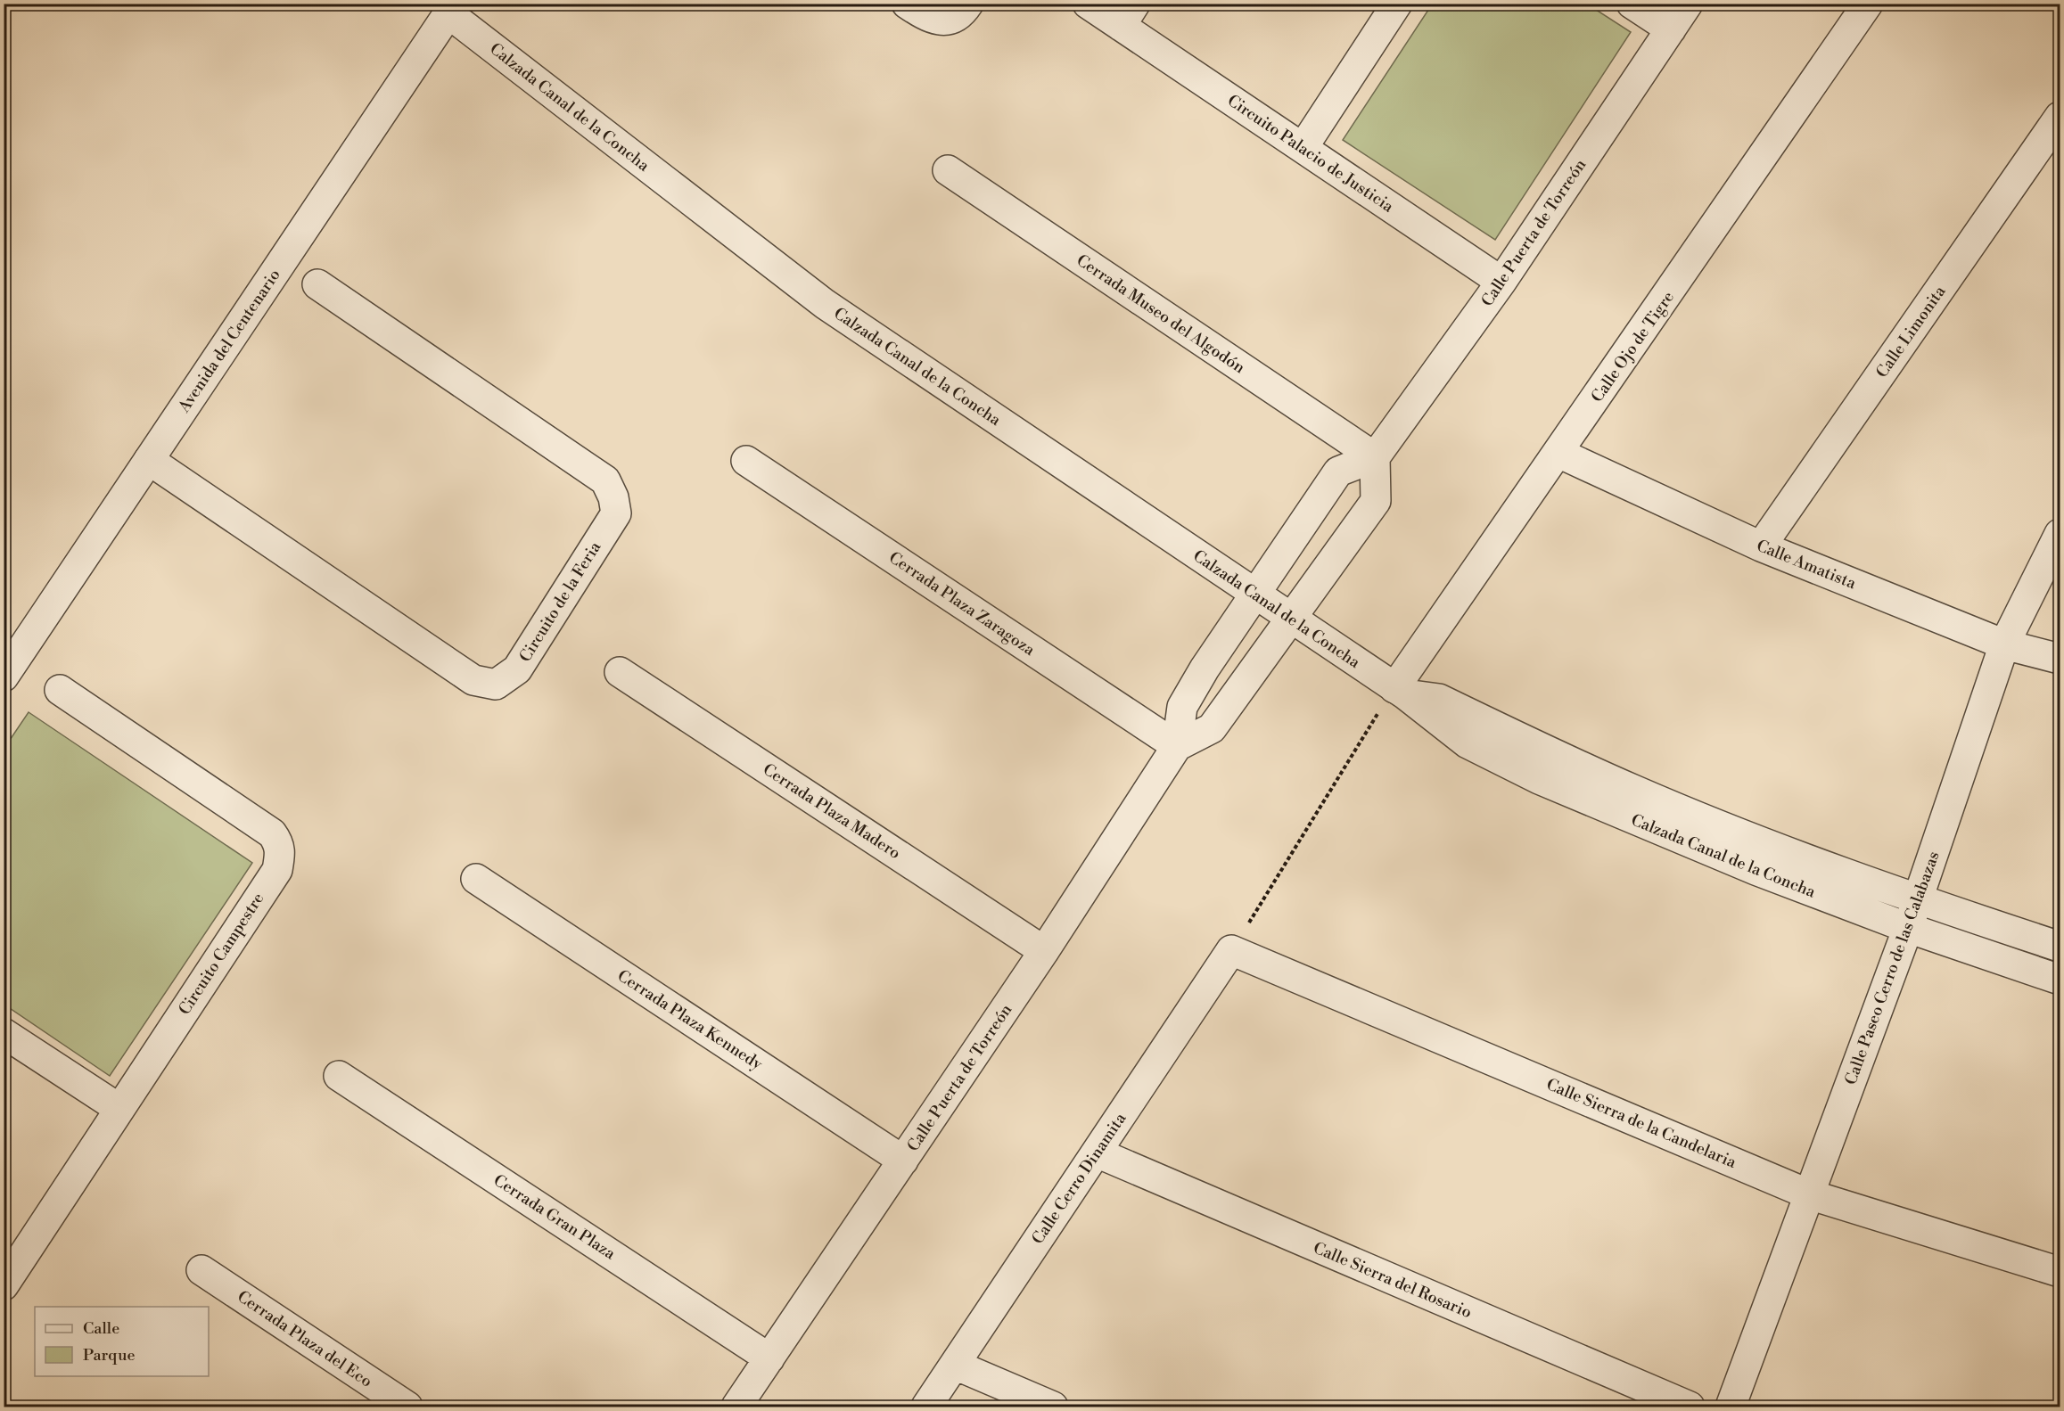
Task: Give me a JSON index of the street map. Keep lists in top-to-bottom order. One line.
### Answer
{"streets":{"street":["Calzada Canal de la Concha","Circuito Palacio de Justicia","Calle Puerta de Torreón","Cerrada Museo del Algodón","Calle Limonita","Avenida del Centenario","Calle Ojo de Tigre","Calle Amatista","Circuito de la Feria","Cerrada Plaza Zaragoza","Cerrada Plaza Madero","Circuito Campestre","Calle Paseo Cerro de las Calabazas","Cerrada Plaza Kennedy","Calle Sierra de la Candelaria","Calle Cerro Dinamita","Cerrada Gran Plaza","Calle Sierra del Rosario","Cerrada Plaza del Eco"]},"crossings":[["Calzada Canal de la Concha","Calle Puerta de Torreón"],["Calzada Canal de la Concha","Avenida del Centenario"],["Calzada Canal de la Concha","Calle Ojo de Tigre"],["Calzada Canal de la Concha","Calle Paseo Cerro de las Calabazas"],["Circuito Palacio de Justicia","Calle Puerta de Torreón"],["Calle Puerta de Torreón","Cerrada Museo del Algodón"],["Calle Puerta de Torreón","Cerrada Plaza Zaragoza"],["Calle Puerta de Torreón","Cerrada Plaza Madero"],["Calle Puerta de Torreón","Cerrada Plaza Kennedy"],["Calle Puerta de Torreón","Cerrada Gran Plaza"],["Calle Limonita","Calle Amatista"],["Avenida del Centenario","Circuito de la Feria"],["Calle Ojo de Tigre","Calle Amatista"],["Calle Amatista","Calle Paseo Cerro de las Calabazas"],["Calle Paseo Cerro de las Calabazas","Calle Sierra de la Candelaria"],["Calle Sierra de la Candelaria","Calle Cerro Dinamita"],["Calle Cerro Dinamita","Calle Sierra del Rosario"]],"legend":["Calle","Parque"]}
